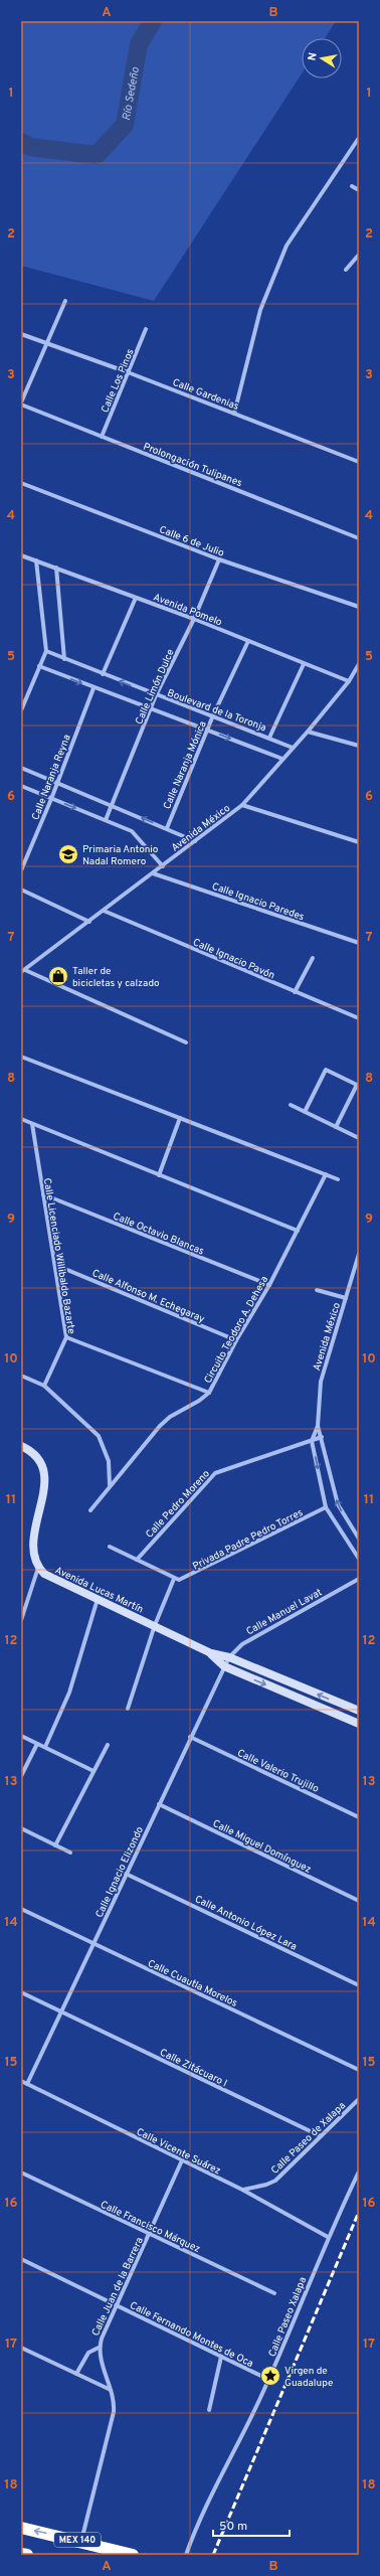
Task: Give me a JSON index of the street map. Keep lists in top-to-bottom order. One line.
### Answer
{"streets":{"highway":["MEX 140"],"street":["Calle Los Pinos","Calle Gardenias","Prolongación Tulipanes","Calle 6 de Julio","Avenida Pomelo","Calle Limón Dulce","Boulevard de la Toronja","Calle Naranja Mónica","Calle Naranja Reyna","Avenida México","Calle Ignacio Paredes","Calle Ignacio Pavón","Calle Octavio Blancas","Calle Licenciado Willibaldo Bazarte","Calle Alfonso M. Echegaray","Circuito Teodoro A. Dehesa","Calle Pedro Moreno","Privada Padre Pedro Torres","Avenida Lucas Martín","Calle Manuel Lavat","Calle Valerio Trujillo","Calle Miguel Domínguez","Calle Ignacio Elizondo","Calle Antonio López Lara","Calle Cuautla Morelos","Calle Zitácuaro I","Calle Paseo de Xalapa","Calle Vicente Suárez","Calle Francisco Márquez","Calle Juan de la Barrera","Calle Paseo Xalapa","Calle Fernando Montes de Oca"]},"crossings":[["Calle Los Pinos","Calle Gardenias"],["Calle Los Pinos","Prolongación Tulipanes"],["Calle 6 de Julio","Calle Limón Dulce"],["Avenida Pomelo","Calle Limón Dulce"],["Avenida Pomelo","Calle Naranja Mónica"],["Avenida Pomelo","Avenida México"],["Calle Limón Dulce","Boulevard de la Toronja"],["Boulevard de la Toronja","Calle Naranja Mónica"],["Boulevard de la Toronja","Avenida México"],["Avenida México","Calle Ignacio Paredes"],["Avenida México","Calle Ignacio Pavón"],["Avenida México","Calle Pedro Moreno"],["Calle Octavio Blancas","Calle Licenciado Willibaldo Bazarte"],["Calle Octavio Blancas","Circuito Teodoro A. Dehesa"],["Calle Licenciado Willibaldo Bazarte","Calle Alfonso M. Echegaray"],["Calle Alfonso M. Echegaray","Circuito Teodoro A. Dehesa"],["Avenida Lucas Martín","Calle Manuel Lavat"],["Avenida Lucas Martín","Calle Ignacio Elizondo"],["Calle Manuel Lavat","Calle Ignacio Elizondo"],["Calle Valerio Trujillo","Calle Ignacio Elizondo"],["Calle Miguel Domínguez","Calle Ignacio Elizondo"],["Calle Ignacio Elizondo","Calle Antonio López Lara"],["Calle Ignacio Elizondo","Calle Cuautla Morelos"],["Calle Ignacio Elizondo","Calle Zitácuaro I"],["Calle Ignacio Elizondo","Calle Vicente Suárez"],["Calle Zitácuaro I","Calle Paseo de Xalapa"],["Calle Paseo de Xalapa","Calle Vicente Suárez"],["Calle Vicente Suárez","Calle Juan de la Barrera"],["Calle Vicente Suárez","Calle Paseo Xalapa"],["Calle Francisco Márquez","Calle Juan de la Barrera"],["Calle Juan de la Barrera","Calle Fernando Montes de Oca"],["Calle Juan de la Barrera","MEX 140"],["Calle Paseo Xalapa","Calle Fernando Montes de Oca"]],"water":["Río Sedeño"],"places":{"school or university":["Primaria Antonio Nadal Romero"],"shop":["Taller de bicicletas y calzado"],"place":["Virgen de Guadalupe"]},"scale_bar":"50 m","north":"left","grid":{"columns":["A","B"],"rows":["1","2","3","4","5","6","7","8","9","10","11","12","13","14","15","16","17","18"]}}
